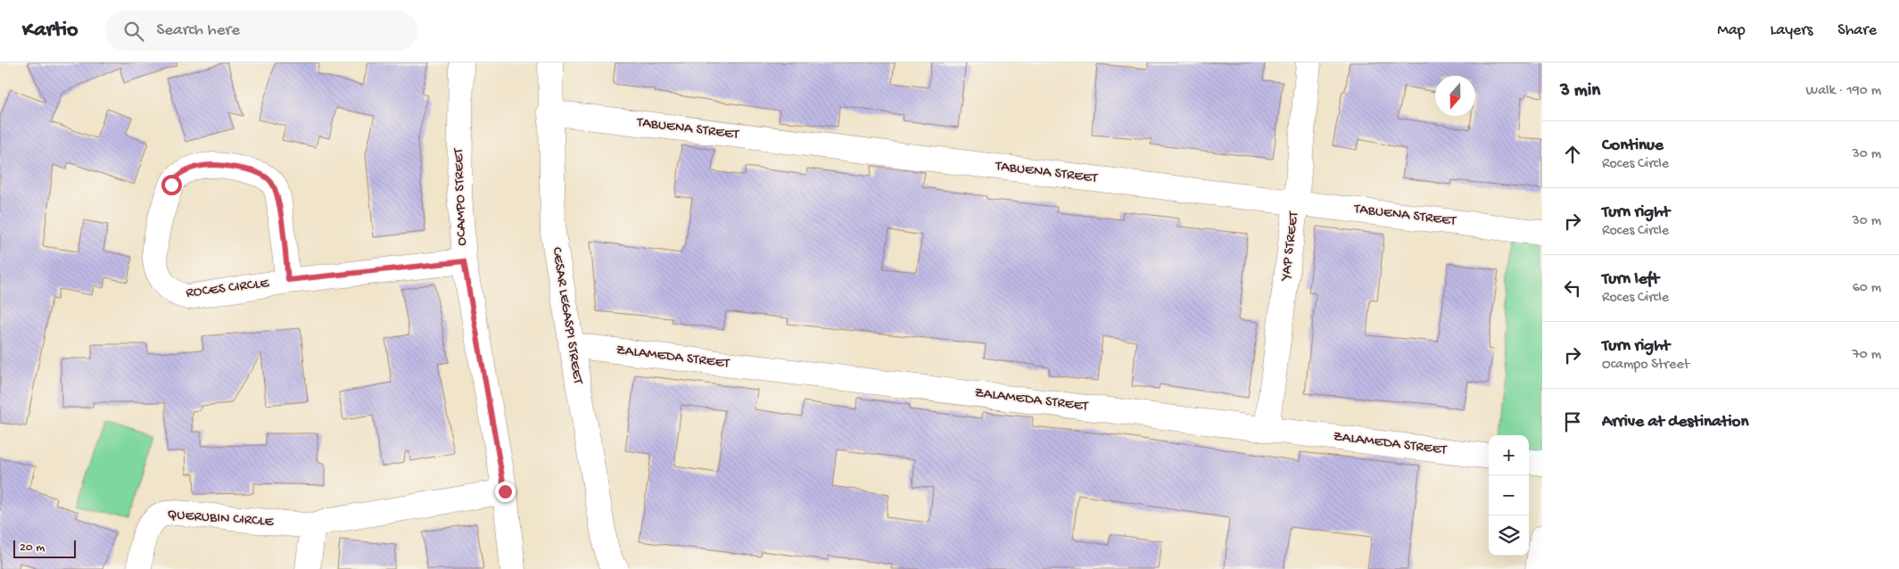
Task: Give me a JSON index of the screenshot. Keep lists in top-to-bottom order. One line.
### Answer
{"streets":{"street":["TABUENA STREET","OCAMPO STREET","YAP STREET","ROCES CIRCLE","CESAR LEGASPI STREET","ZALAMEDA STREET","QUERUBIN CIRCLE"]},"crossings":[["TABUENA STREET","YAP STREET"],["TABUENA STREET","CESAR LEGASPI STREET"],["OCAMPO STREET","ROCES CIRCLE"],["OCAMPO STREET","QUERUBIN CIRCLE"],["YAP STREET","ZALAMEDA STREET"],["CESAR LEGASPI STREET","ZALAMEDA STREET"]],"scale_bar":"20 m","north":"bottom","page":{"header":"Kartio","search":"Search here","nav":["Map","Layers","Share"],"heading":["3 min","Walk · 190 m"],"list":[["Continue","Roces Circle","30 m"],["Turn right","Roces Circle","30 m"],["Turn left","Roces Circle","60 m"],["Turn right","Ocampo Street","70 m"],"Arrive at destination"],"map_buttons":["+","−"],"scale":"20 m"}}
